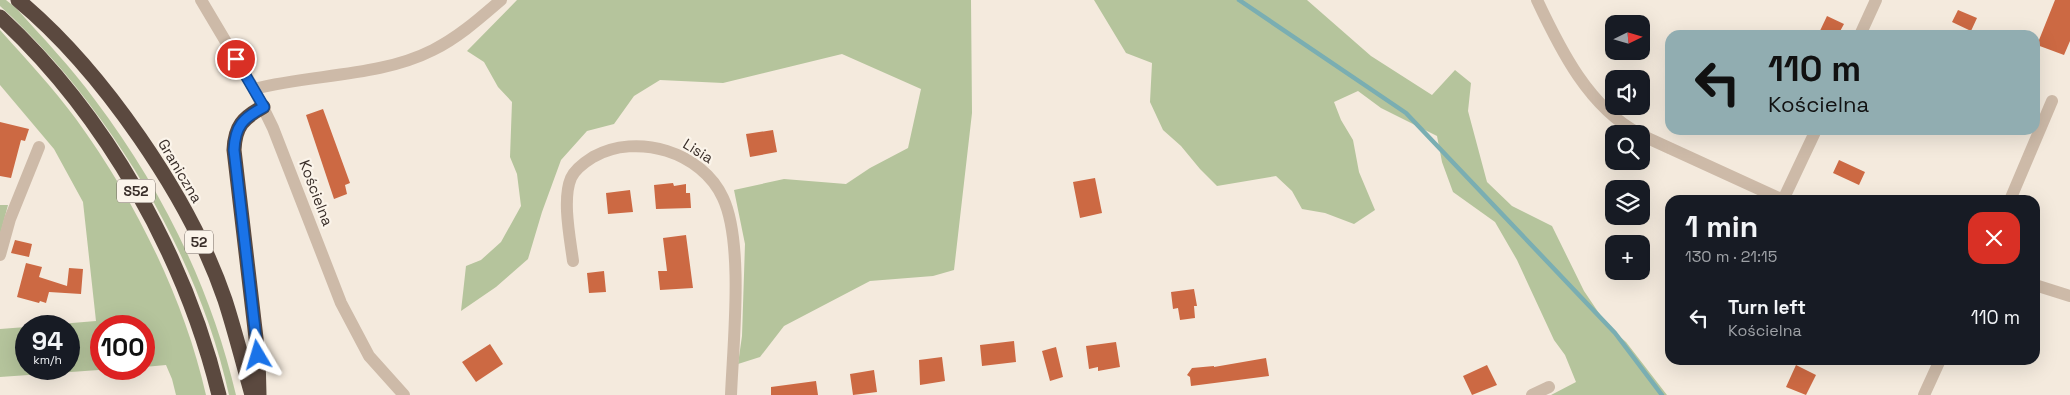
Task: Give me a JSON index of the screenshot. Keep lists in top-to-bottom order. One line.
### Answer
{"streets":{"highway":["Graniczna","S52","52"],"street":["Lisia","Kościelna"]},"north":"right","page":{"map_buttons":"+","turn":["110 m","Kościelna"],"heading":["1 min","130 m · 21:15"],"list":[{"name":"Turn left","note":"Kościelna","value":"110 m"}],"speed":"94 km/h","limit":"100"}}
